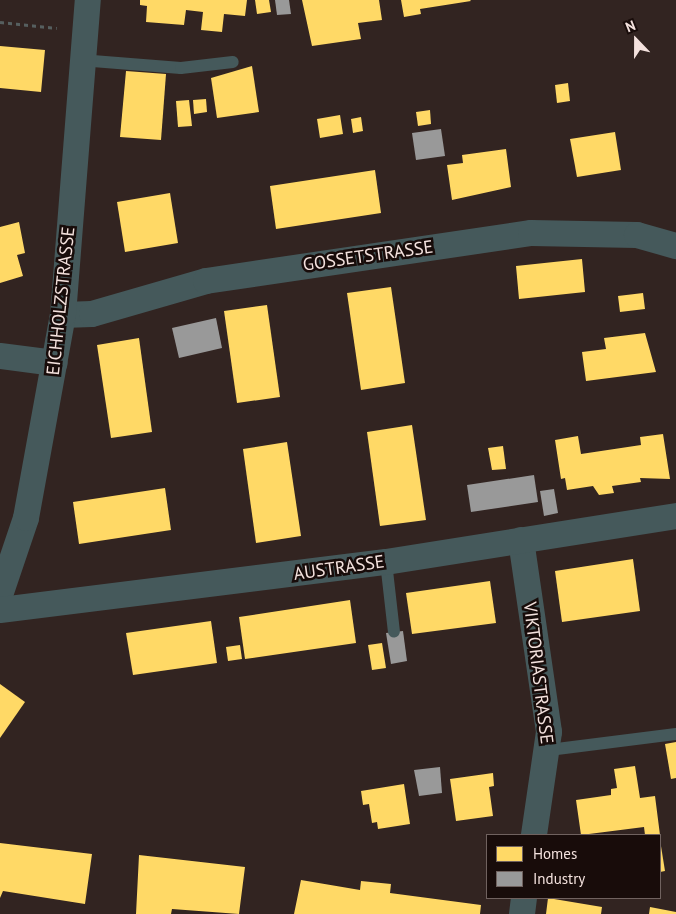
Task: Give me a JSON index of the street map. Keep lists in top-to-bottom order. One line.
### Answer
{"streets":{"street":["GOSSETSTRASSE","EICHHOLZSTRASSE","AUSTRASSE","VIKTORIASTRASSE"]},"crossings":[["GOSSETSTRASSE","EICHHOLZSTRASSE"],["AUSTRASSE","VIKTORIASTRASSE"]],"legend":["Homes","Industry"],"north":"top"}
